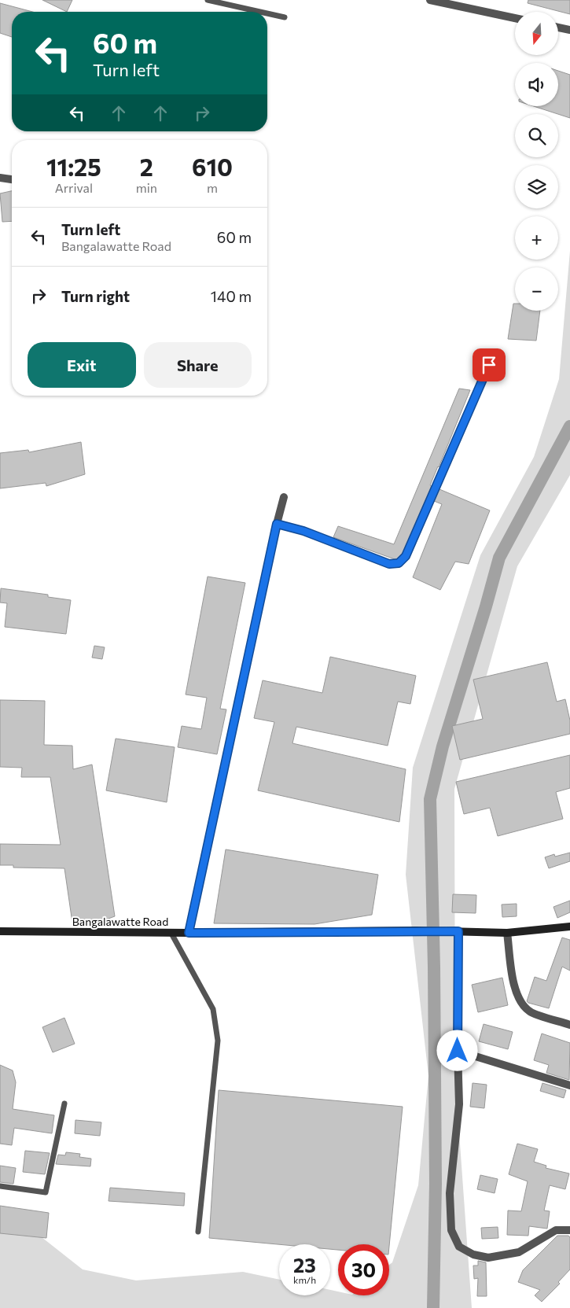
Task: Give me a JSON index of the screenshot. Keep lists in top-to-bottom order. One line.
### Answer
{"streets":{"street":["Bangalawatte Road"]},"north":"bottom","page":{"map_buttons":["+","−"],"turn":["60 m","Turn left"],"eta":["11:25","Arrival","2","min","610","m"],"list":[{"name":"Turn left","note":"Bangalawatte Road","value":"60 m"},{"name":"Turn right","value":"140 m"}],"buttons":["Exit","Share"],"speed":"23 km/h","limit":"30"}}
